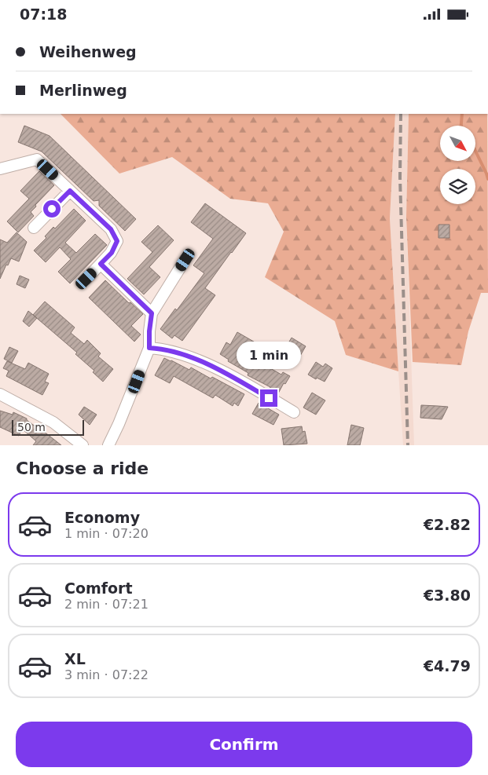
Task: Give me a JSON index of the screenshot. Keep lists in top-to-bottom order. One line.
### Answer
{"scale_bar":"50 m","north":"bottom right","page":{"status":"07:18","banner":["Weihenweg","Merlinweg"],"bubble":"1 min","scale":"50 m","heading":"Choose a ride","list":[{"name":"Economy","note":"1 min · 07:20","value":"€2.82"},{"name":"Comfort","note":"2 min · 07:21","value":"€3.80"},{"name":"XL","note":"3 min · 07:22","value":"€4.79"}],"buttons":"Confirm"}}
